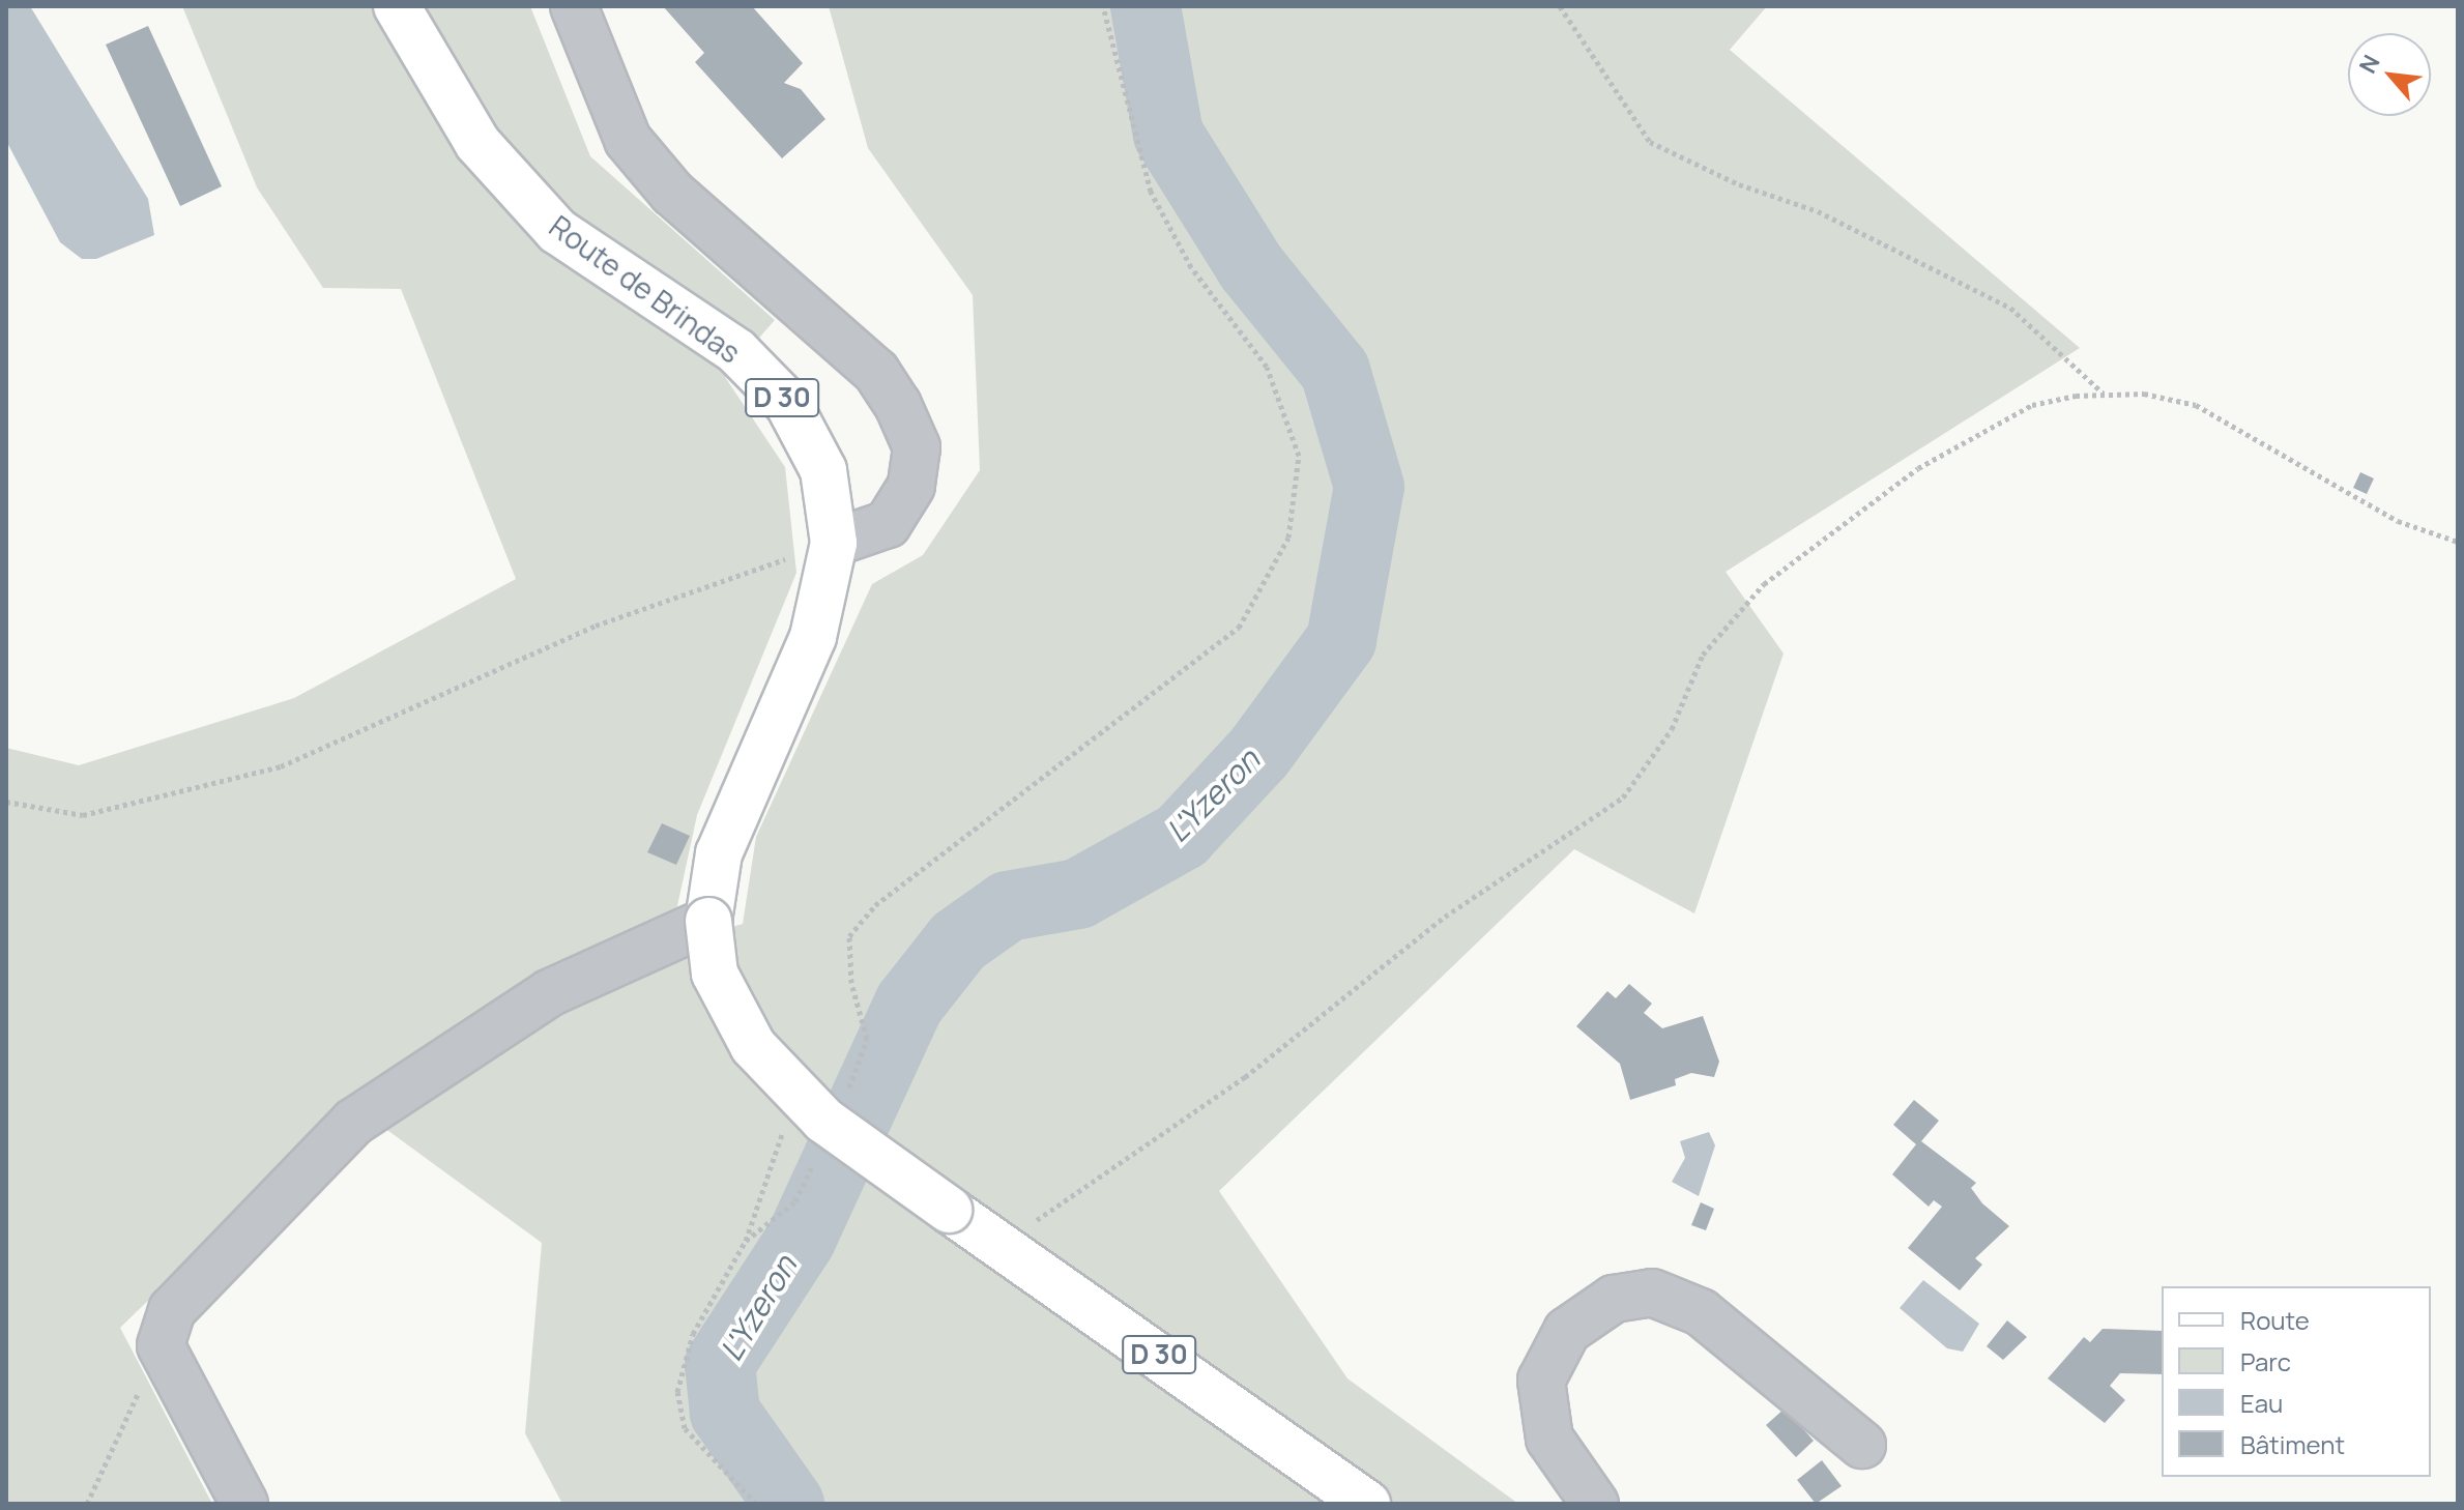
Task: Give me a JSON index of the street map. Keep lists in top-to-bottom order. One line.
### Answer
{"streets":{"main road":["Route de Brindas","D 30"]},"crossings":[["Route de Brindas","D 30"]],"water":["L'Yzeron"],"legend":["Route","Parc","Eau","Bâtiment"],"north":"top left"}
